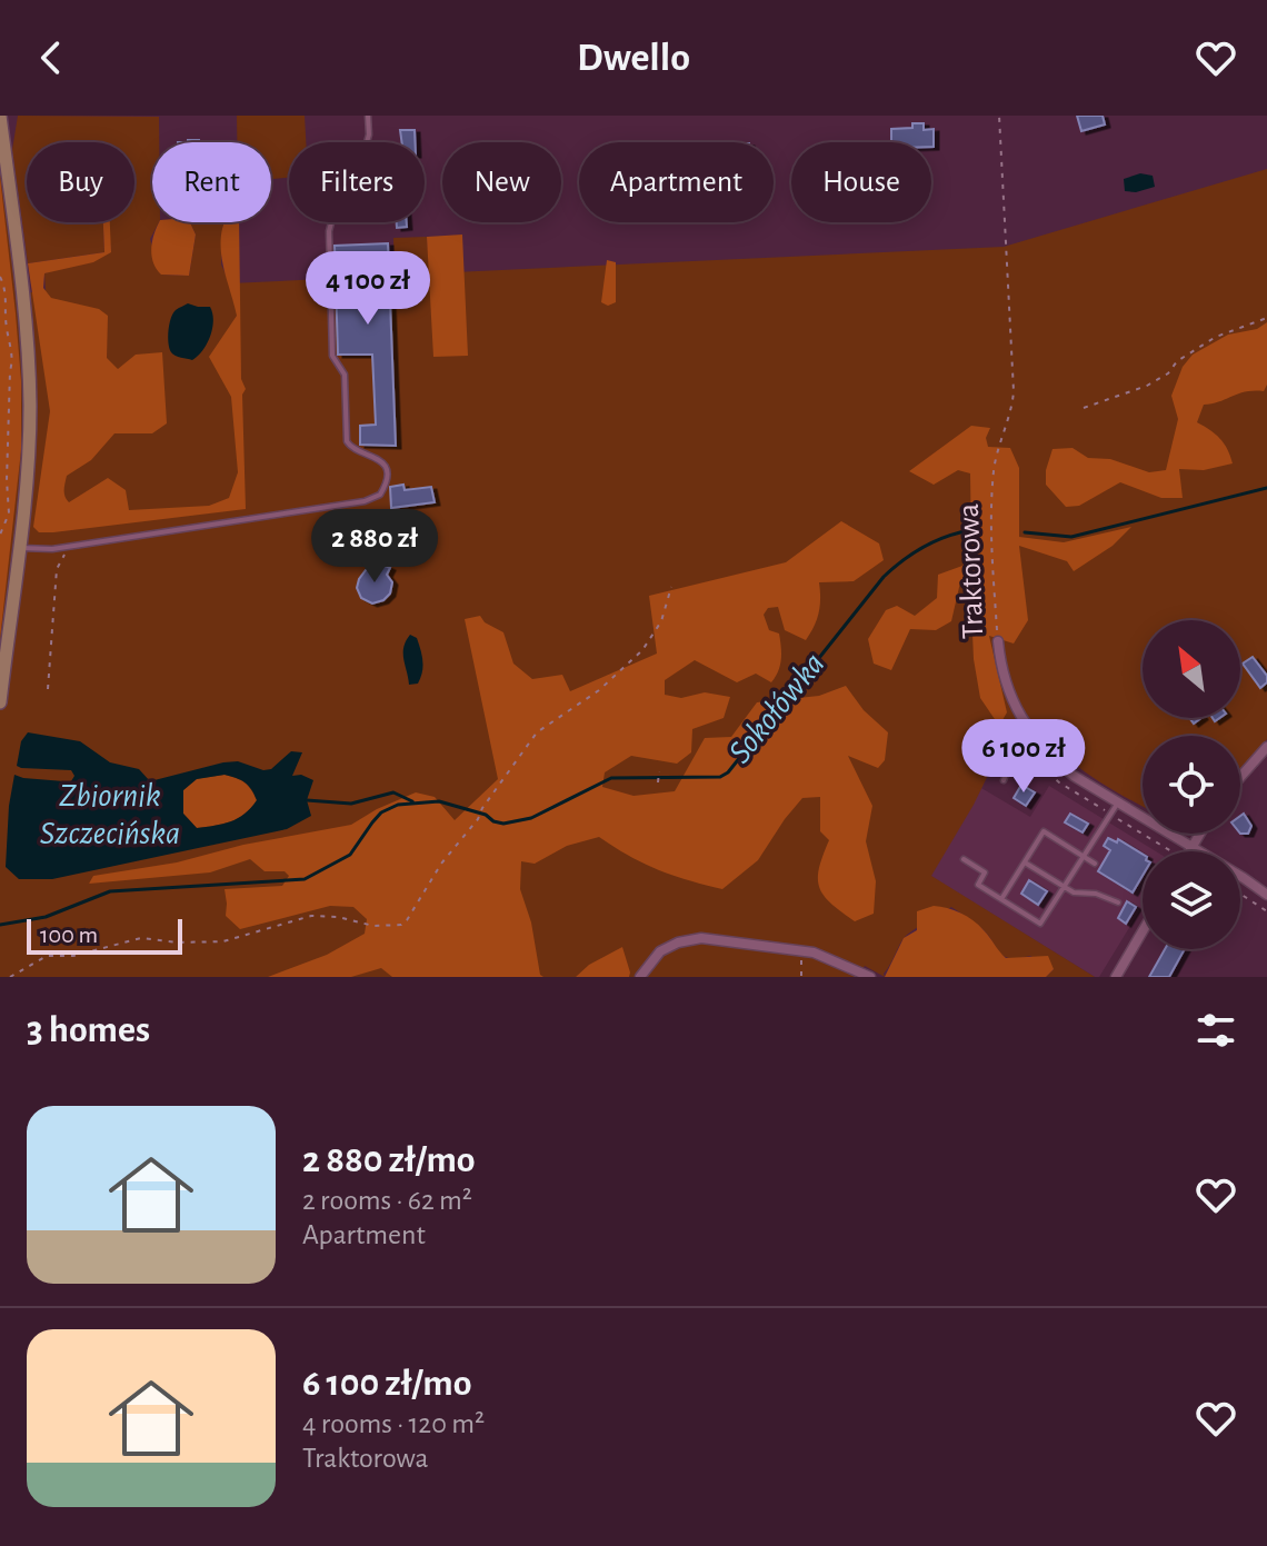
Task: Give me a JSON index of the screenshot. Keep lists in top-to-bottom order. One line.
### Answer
{"streets":{"street":["Traktorowa"]},"water":["Sokołówka","Zbiornik Szczecińska"],"scale_bar":"100 m","north":"top left","page":{"header":"Dwello","chip":["Buy","Rent","Filters","New","Apartment","House"],"price":["4 100 zł","2 880 zł","6 100 zł"],"scale":"100 m","heading":"3 homes","list":[{"name":"2 880 zł/mo","note":"2 rooms · 62 m² · Apartment"},{"name":"6 100 zł/mo","note":"4 rooms · 120 m² · Traktorowa"}]}}
